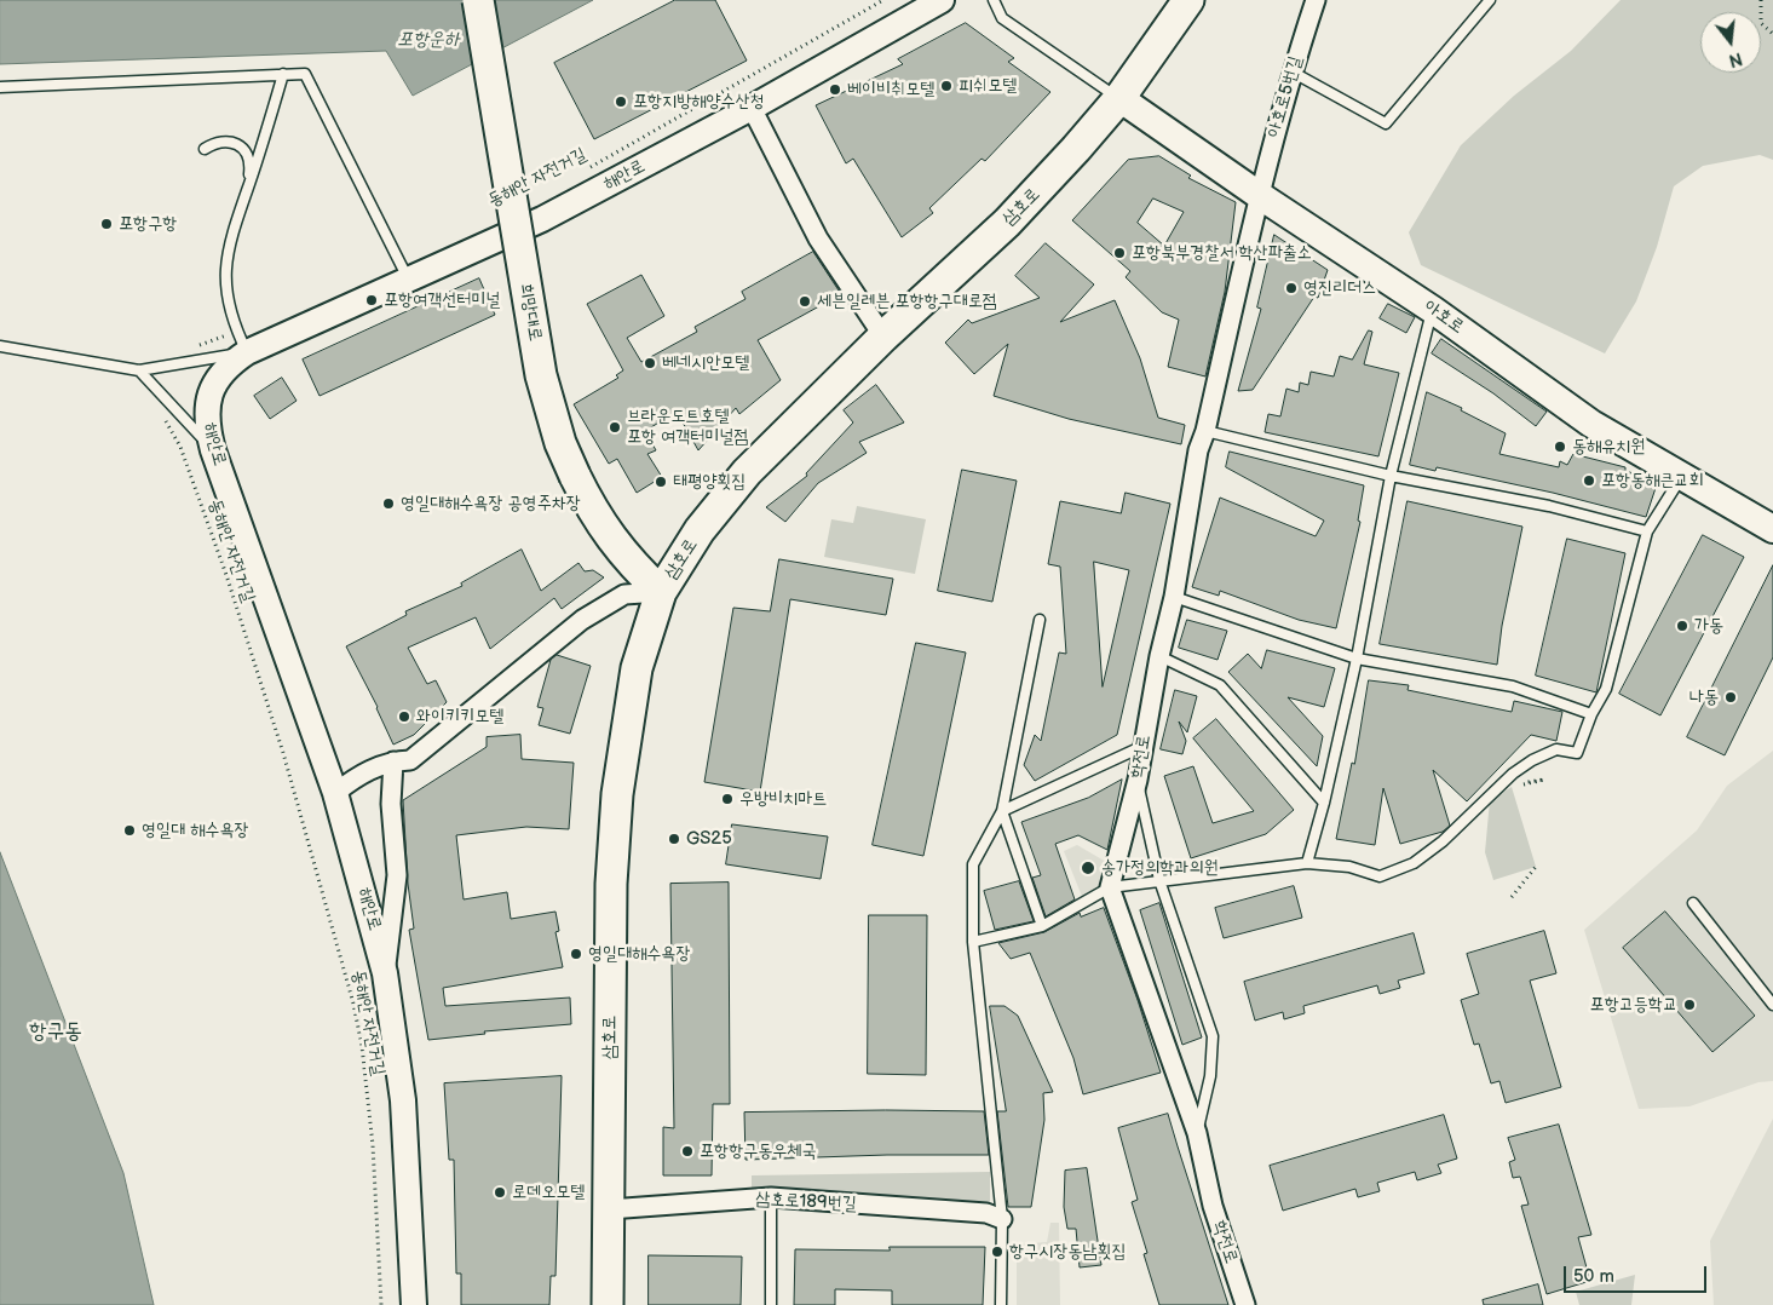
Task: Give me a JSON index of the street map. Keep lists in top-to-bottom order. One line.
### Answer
{"streets":{"main road":["삼호로","희망대로","아호로"],"street":["아호로5번길","해안로","학전로","삼호로189번길"],"path":["동해안 자전거길"]},"crossings":[["아호로5번길","아호로"],["아호로5번길","학전로"],["삼호로","희망대로"],["삼호로","아호로"],["삼호로","삼호로189번길"],["아호로","학전로"]],"districts":["항구동"],"water":["포항운하"],"places":["피쉬모텔","베이비취모텔","포항지방해양수산청","포항구항","포항북부경찰서 학산파출소","영진리더스","포항여객선터미널","세븐일레븐 포항항구대로점","베네시안모텔","브라운도트호텔 포항 여객터미널점","동해유치원","포항동해큰교회","태평양횟집","영일대해수욕장 공영주차장","가동","나동","와이키키모텔","우방비치마트","영일대 해수욕장","GS25","송가정의학과의원","영일대해수욕장","포항고등학교","포항항구동우체국","로데오모텔","항구시장동남횟집"],"scale_bar":"50 m","north":"bottom"}
